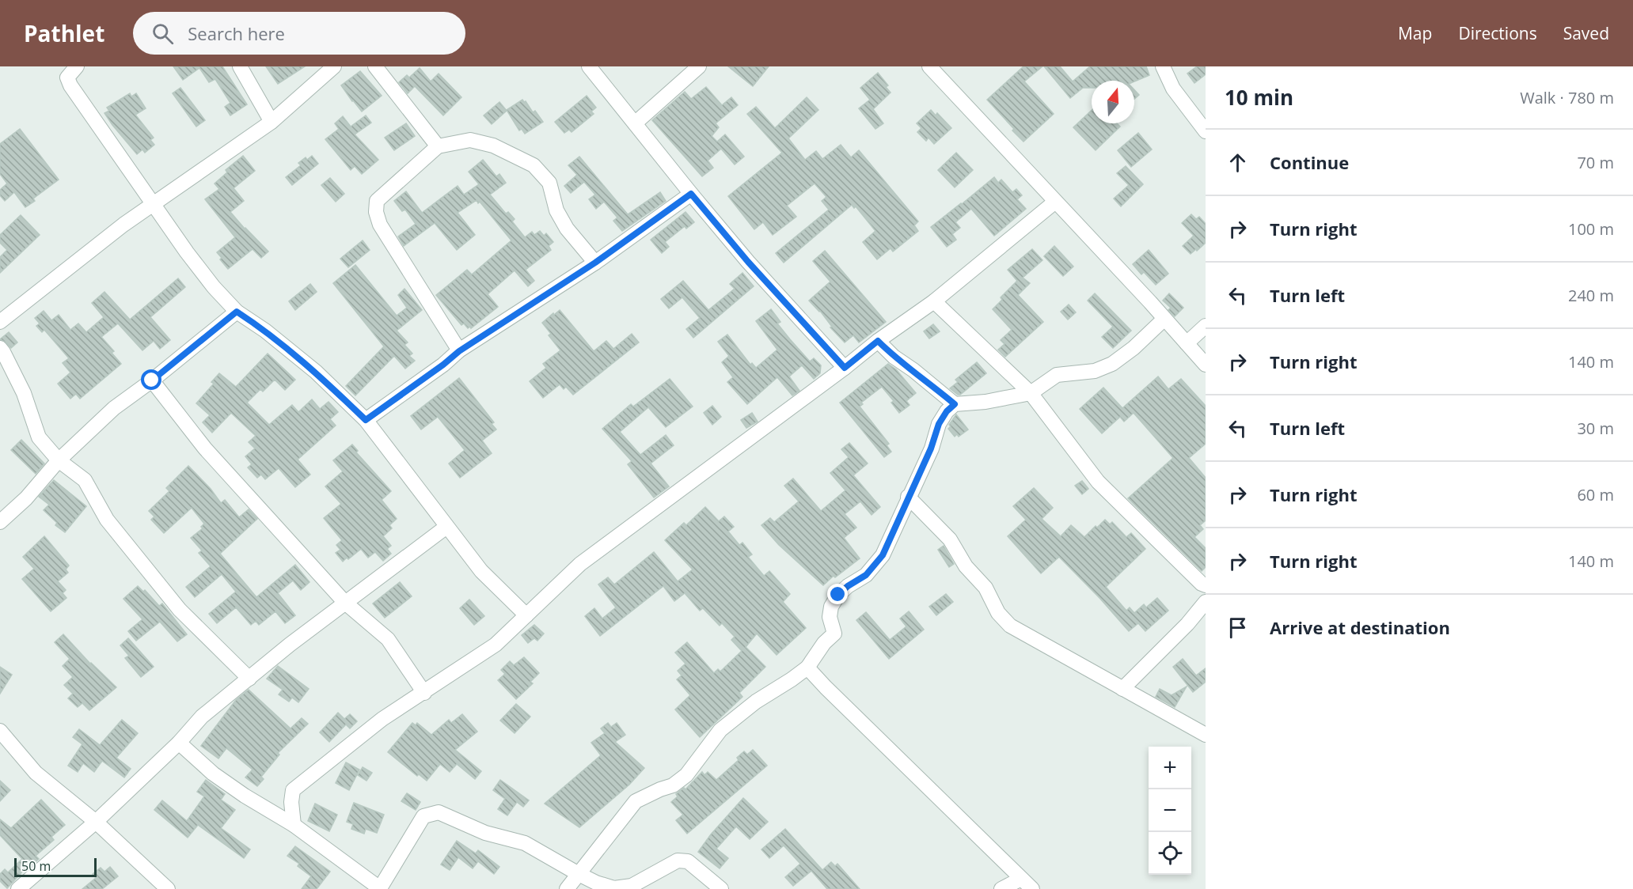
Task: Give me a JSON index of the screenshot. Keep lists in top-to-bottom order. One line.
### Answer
{"scale_bar":"50 m","north":"top","page":{"header":"Pathlet","search":"Search here","nav":["Map","Directions","Saved"],"heading":["10 min","Walk · 780 m"],"list":[["Continue","70 m"],["Turn right","100 m"],["Turn left","240 m"],["Turn right","140 m"],["Turn left","30 m"],["Turn right","60 m"],["Turn right","140 m"],"Arrive at destination"],"map_buttons":["+","−"],"scale":"50 m"}}
